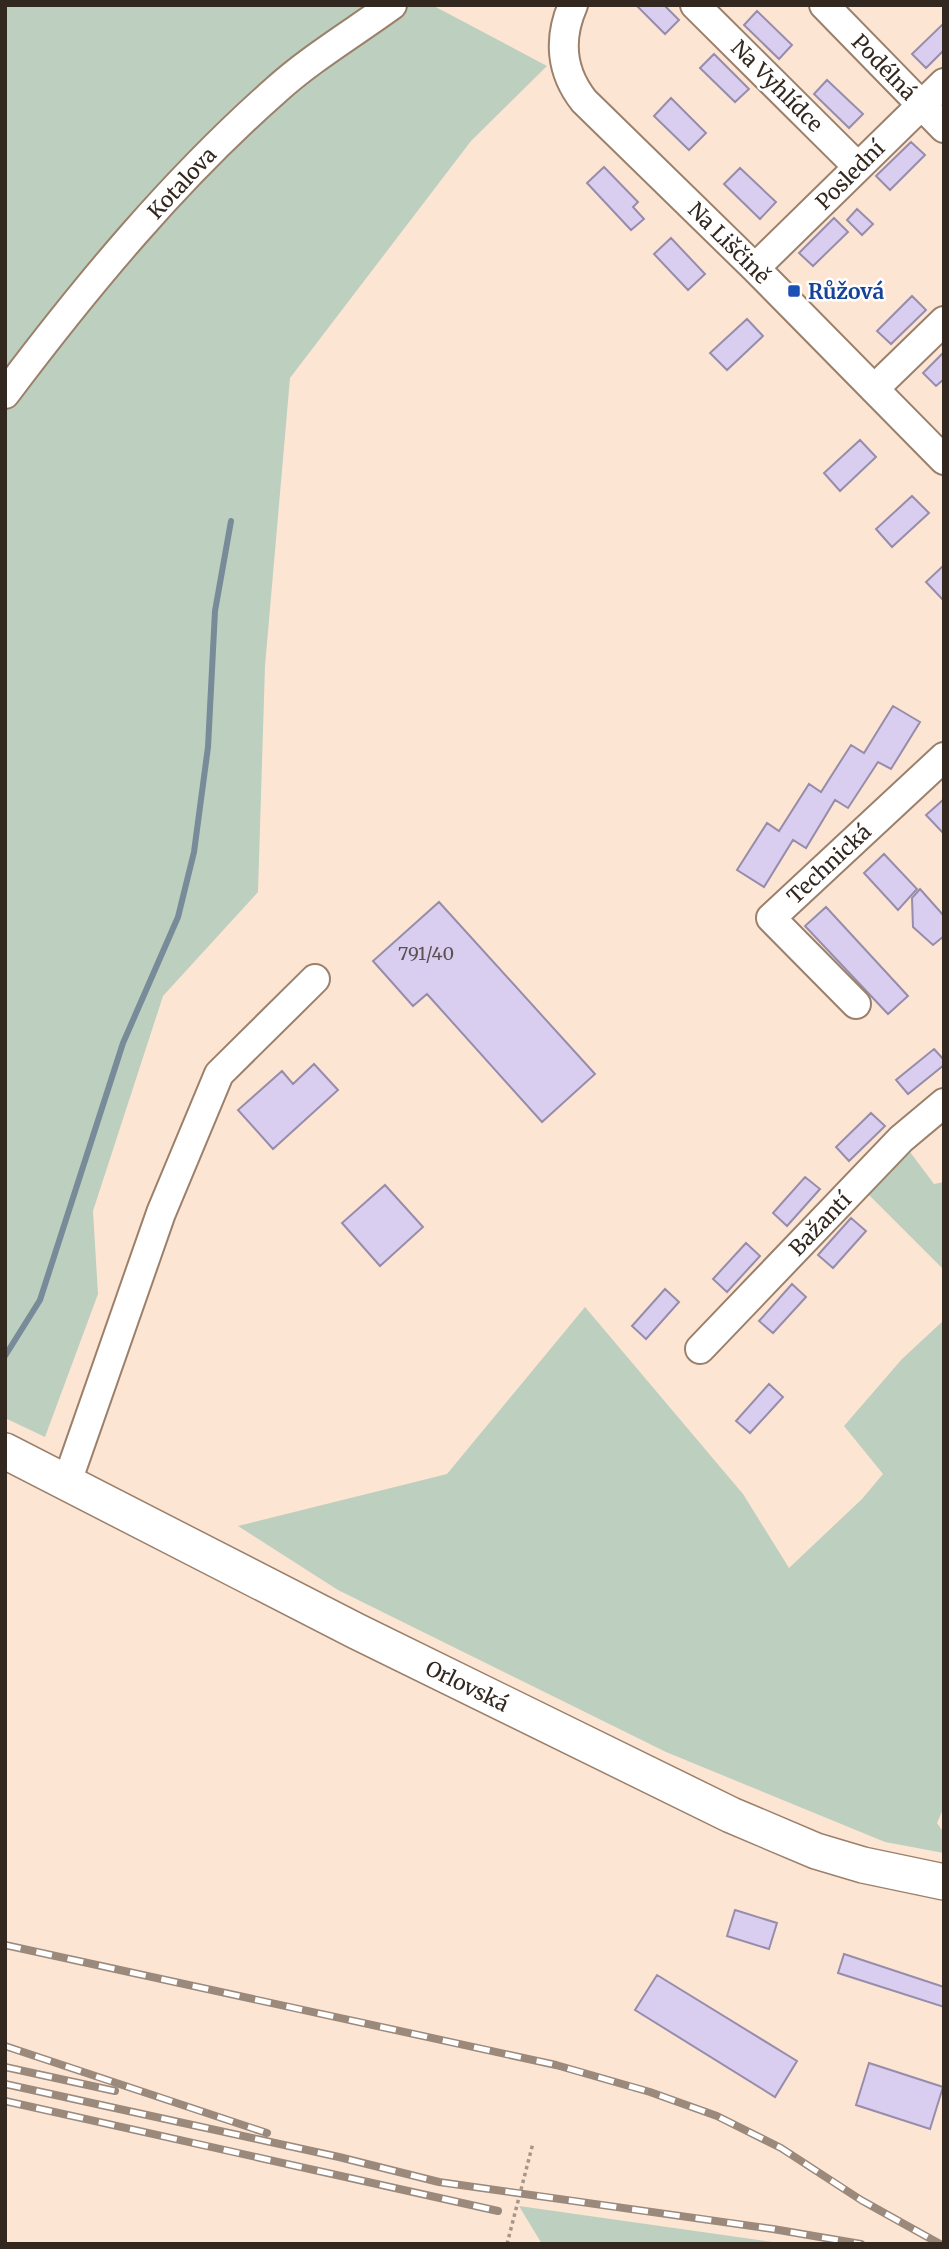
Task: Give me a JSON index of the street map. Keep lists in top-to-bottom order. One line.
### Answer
{"streets":{"main road":["Orlovská"],"street":["Podélná","Na Vyhlídce","Poslední","Kotalova","Na Liščině","Technická","Bažantí"]},"crossings":[["Podélná","Poslední"],["Na Vyhlídce","Poslední"],["Poslední","Na Liščině"]],"places":{"transit":["Růžová"]},"house_numbers":["791/40"]}
